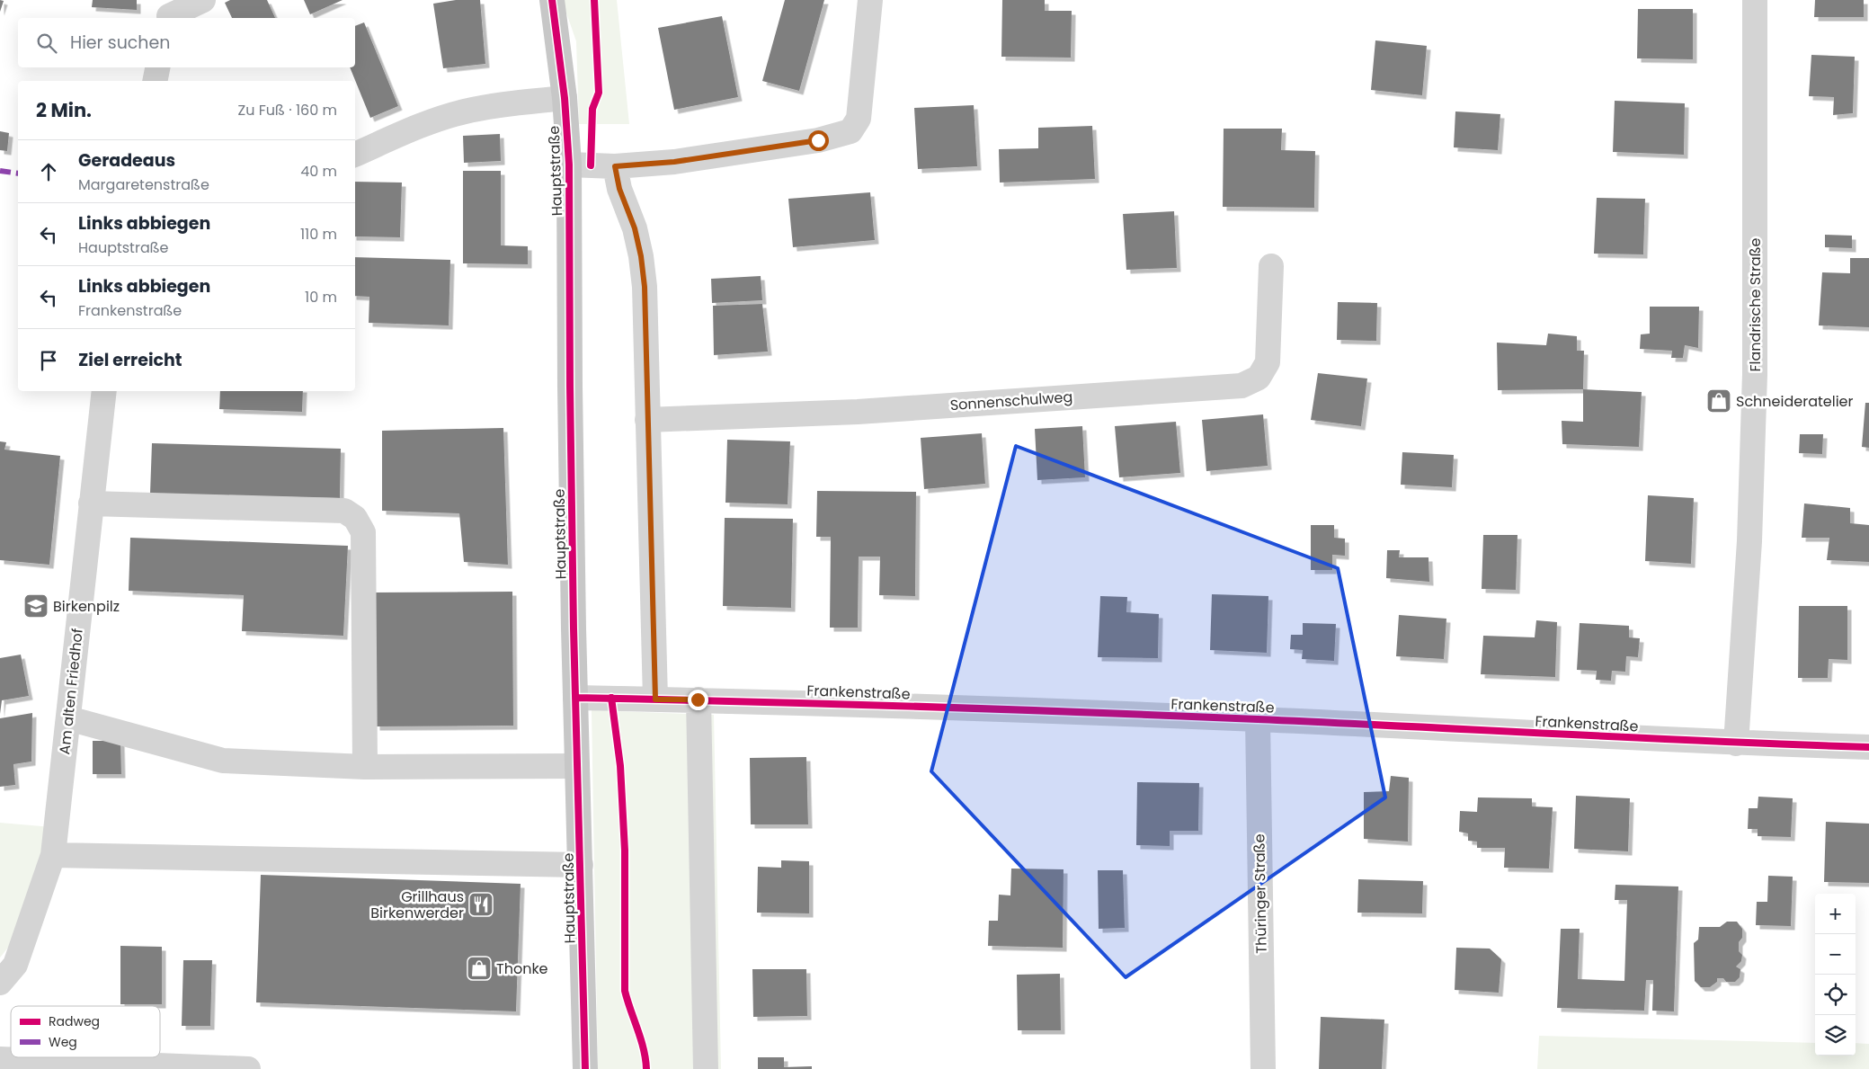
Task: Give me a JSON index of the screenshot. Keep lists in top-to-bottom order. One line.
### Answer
{"streets":{"main road":["Hauptstraße"],"street":["Flandrische Straße","Sonnenschulweg","Am alten Friedhof","Frankenstraße","Thüringer Straße"]},"crossings":[["Hauptstraße","Frankenstraße"],["Flandrische Straße","Frankenstraße"],["Frankenstraße","Thüringer Straße"]],"places":{"shop":["Schneideratelier","Thonke"],"school or university":["Birkenpilz"],"restaurant":["Grillhaus Birkenwerder"]},"legend":["Radweg","Weg"],"page":{"search":"Hier suchen","heading":["2 Min.","Zu Fuß · 160 m"],"list":[["Geradeaus","Margaretenstraße","40 m"],["Links abbiegen","Hauptstraße","110 m"],["Links abbiegen","Frankenstraße","10 m"],"Ziel erreicht"],"map_buttons":["+","−"]}}
